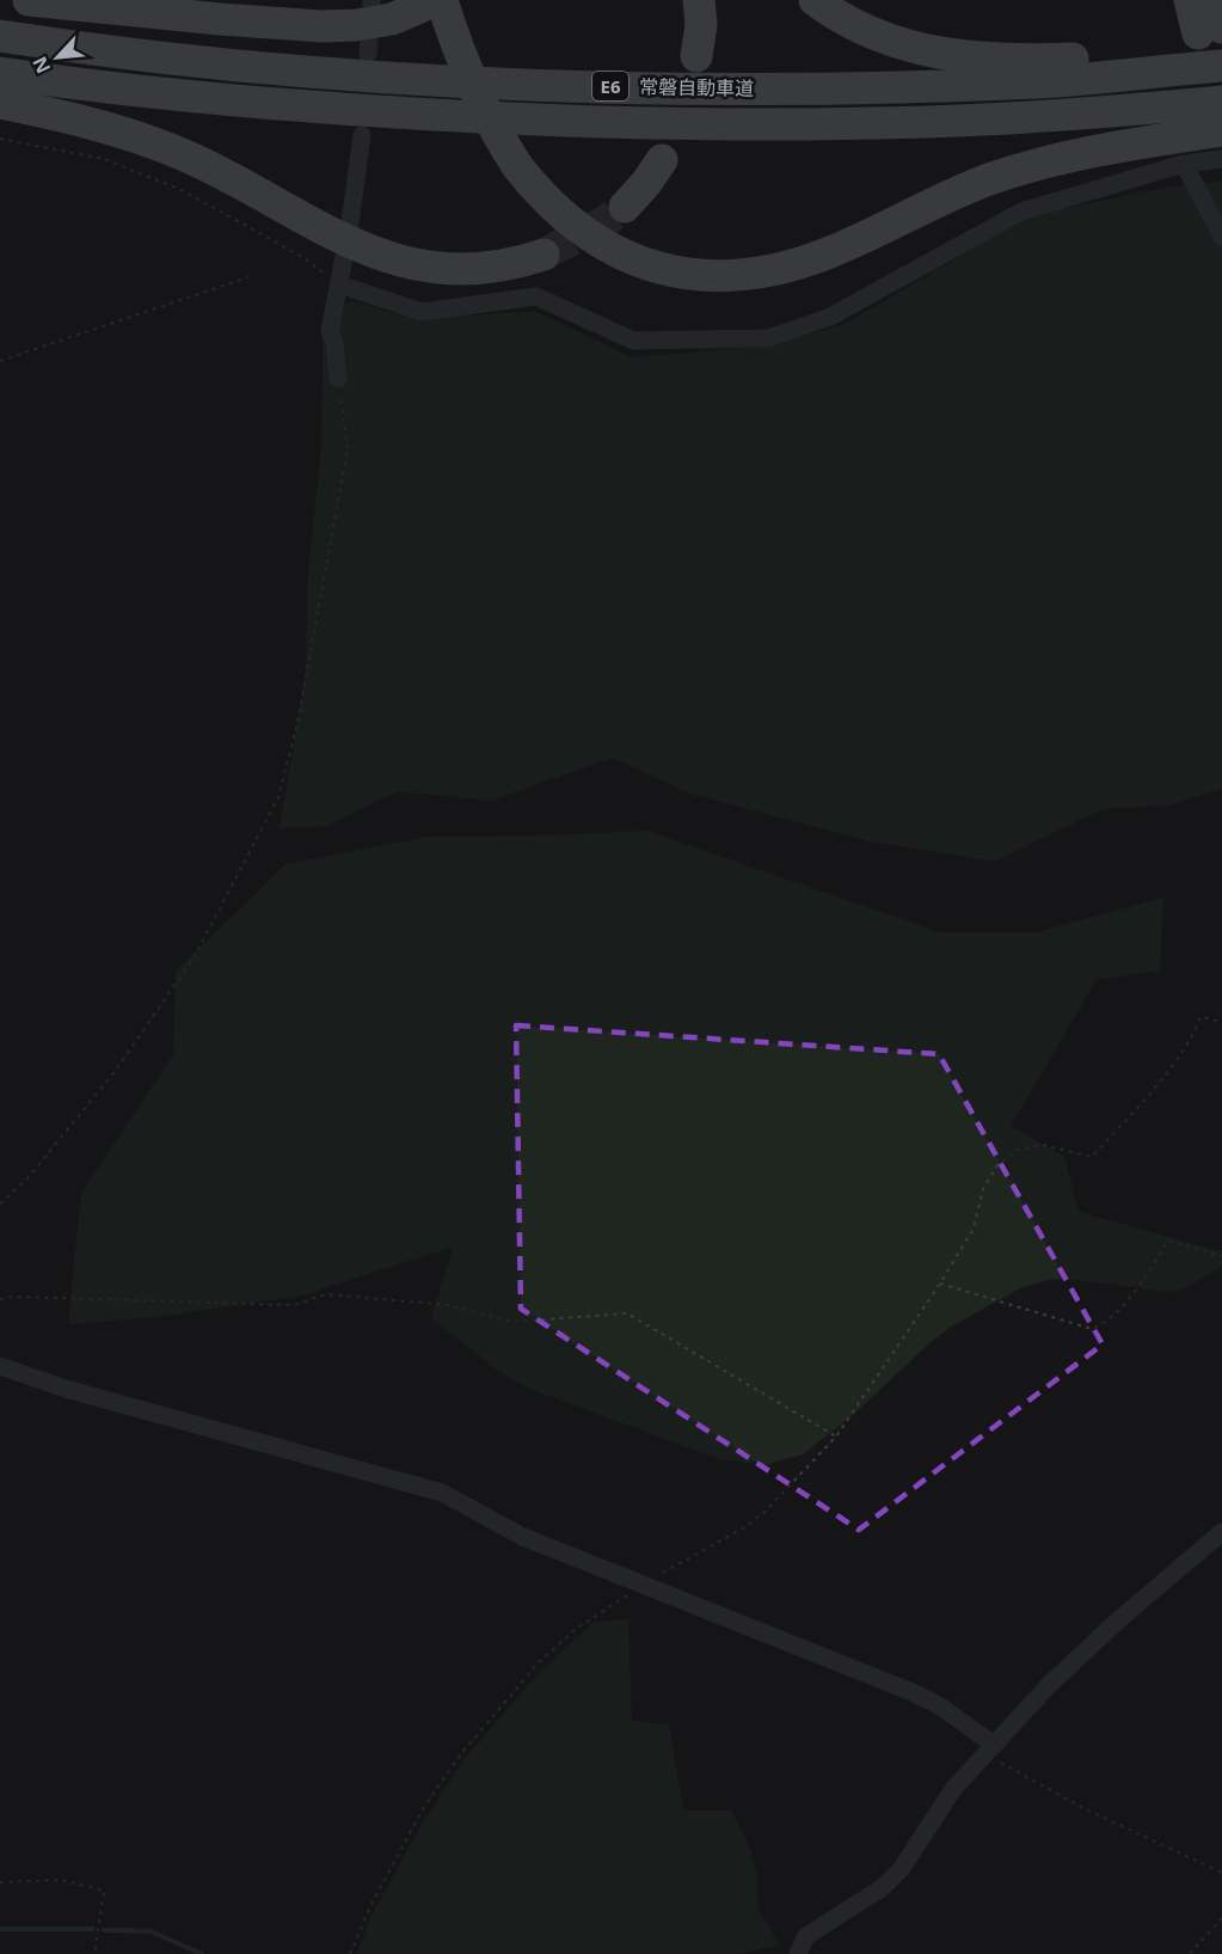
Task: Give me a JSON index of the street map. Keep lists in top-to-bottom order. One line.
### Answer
{"streets":{"highway":["E6","常磐自動車道"]},"north":"bottom left"}
